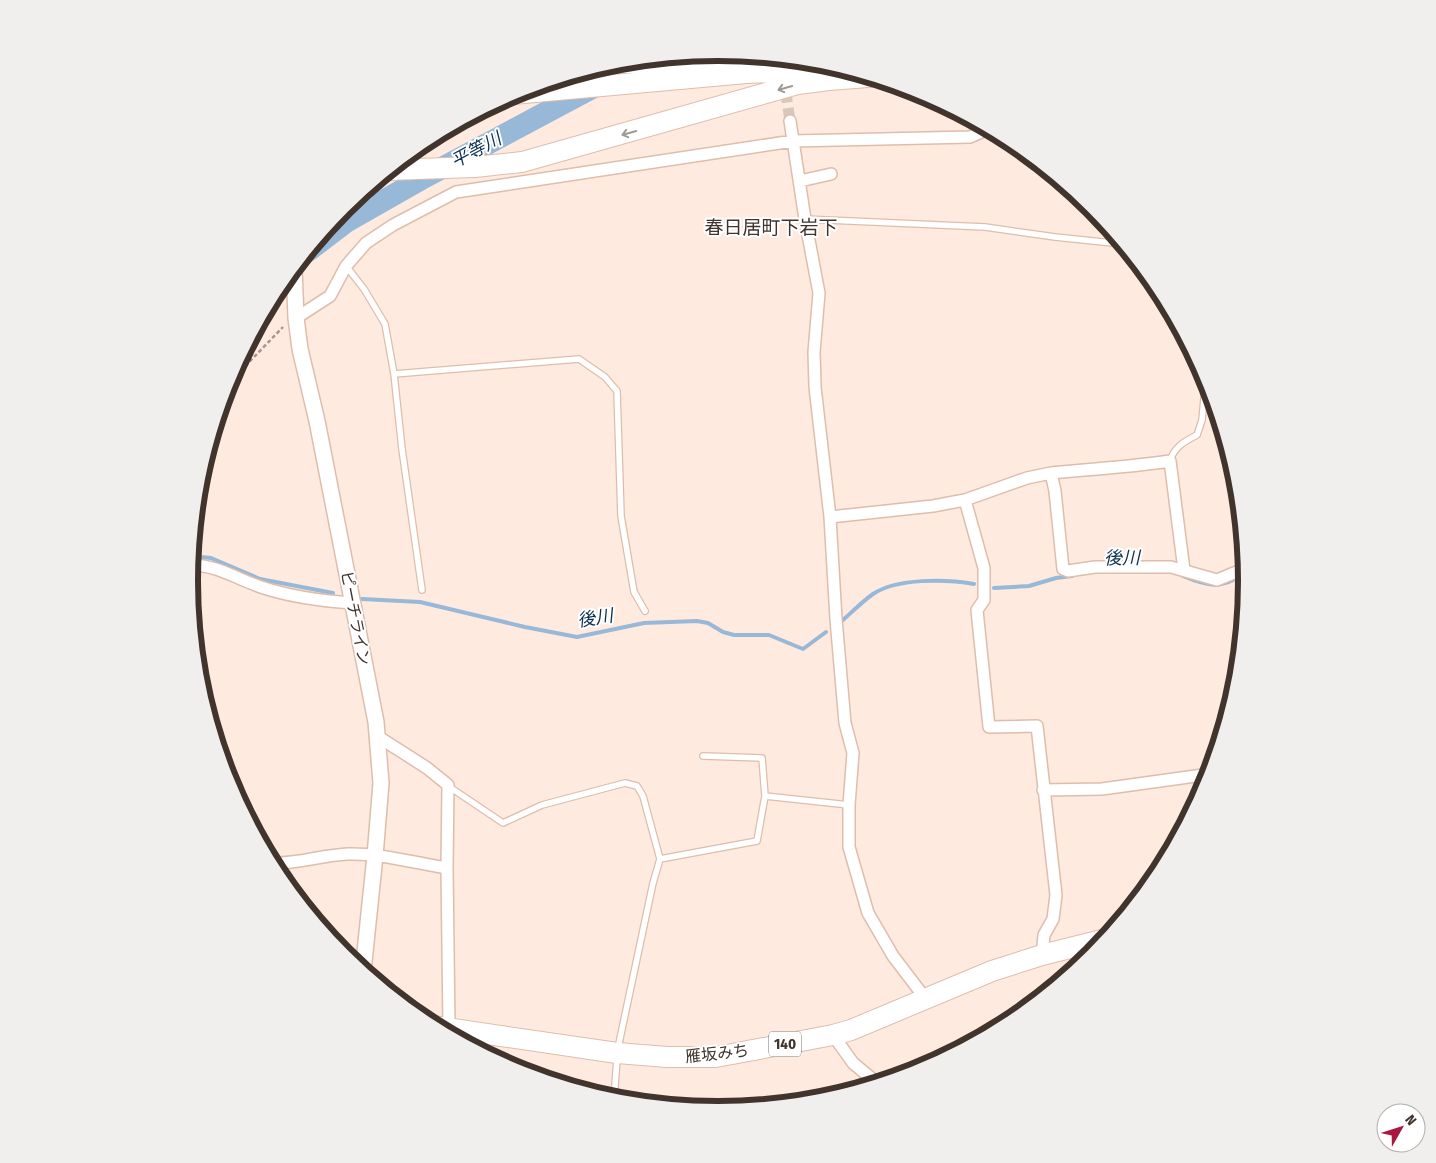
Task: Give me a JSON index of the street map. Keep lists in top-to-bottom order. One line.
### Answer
{"streets":{"highway":["140","雁坂みち"],"street":["ピーチライン"]},"districts":["春日居町下岩下"],"water":["平等川","後川"],"north":"top right"}
